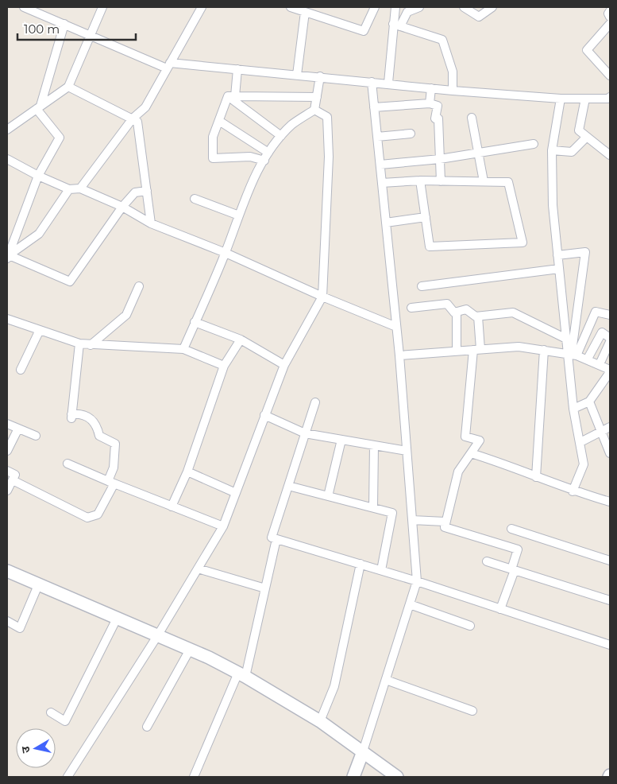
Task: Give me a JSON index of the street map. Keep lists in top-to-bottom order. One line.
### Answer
{"scale_bar":"100 m","north":"left"}
